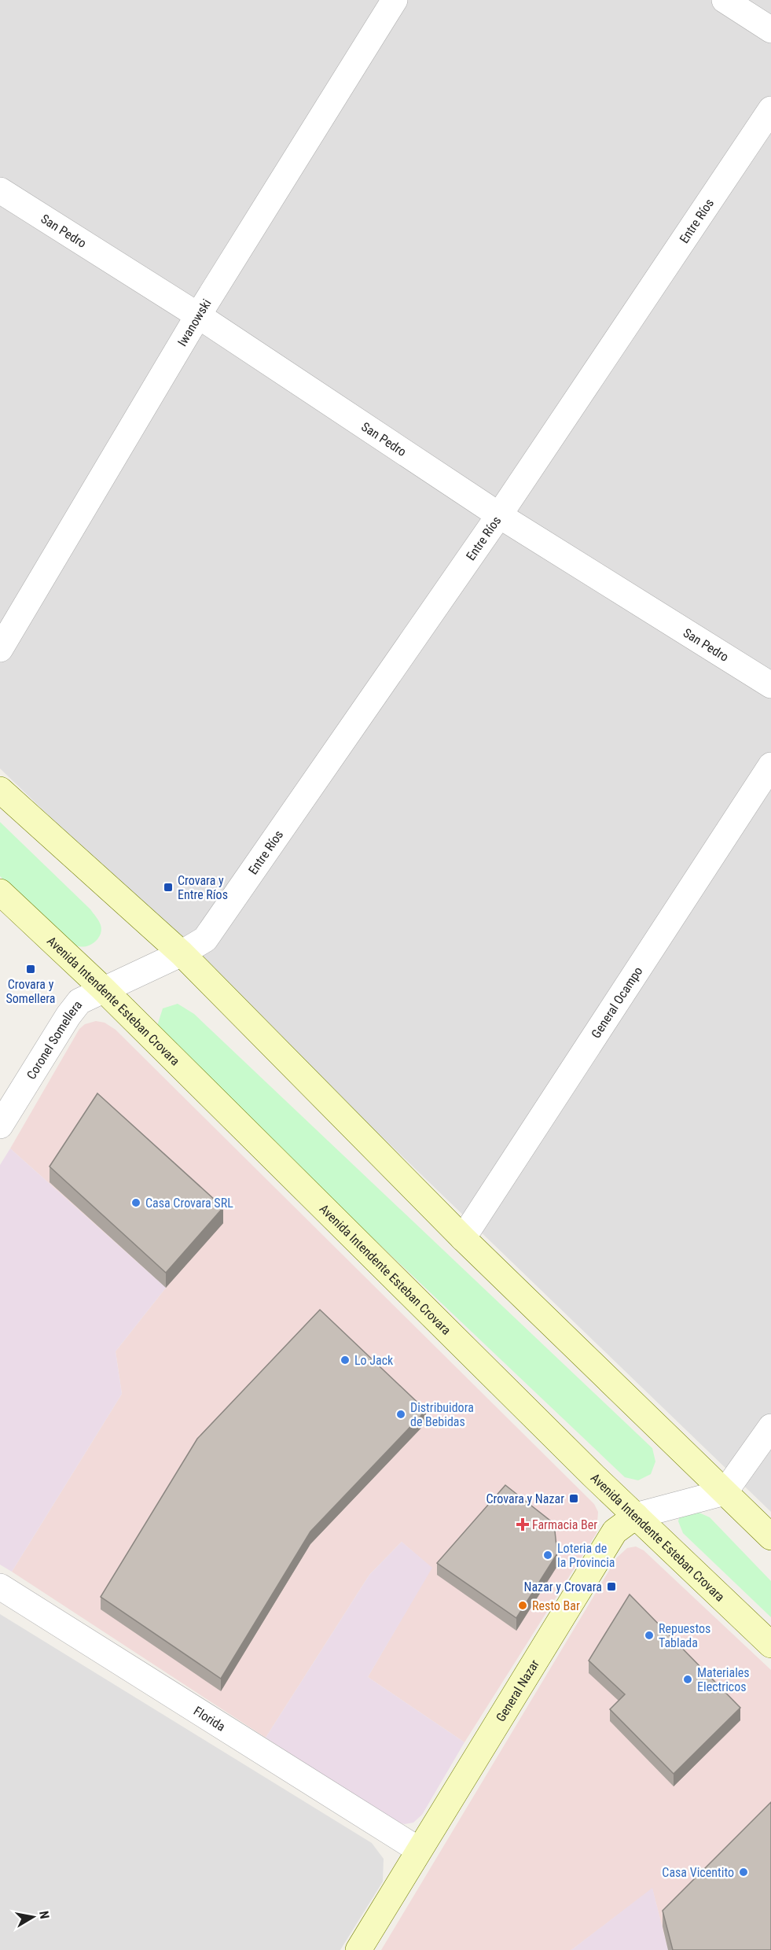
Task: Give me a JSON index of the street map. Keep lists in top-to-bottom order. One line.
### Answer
{"streets":{"main road":["Avenida Intendente Esteban Crovara","General Nazar"],"street":["Entre Ríos","San Pedro","Iwanowski","General Ocampo","Coronel Somellera","Florida"]},"crossings":[["Entre Ríos","San Pedro"],["Entre Ríos","Coronel Somellera"],["San Pedro","Iwanowski"],["Avenida Intendente Esteban Crovara","Coronel Somellera"],["Avenida Intendente Esteban Crovara","General Nazar"],["General Nazar","Florida"]],"places":{"transit":["Crovara y Entre Ríos","Crovara y Somellera","Crovara y Nazar","Nazar y Crovara"],"other":["Casa Crovara SRL","Lo Jack","Distribuidora de Bebidas","Loteria de la Provincia","Resto Bar","Repuestos Tablada","Materiales Electricos","Casa Vicentito"],"health":["Farmacia Ber"]},"north":"right"}
